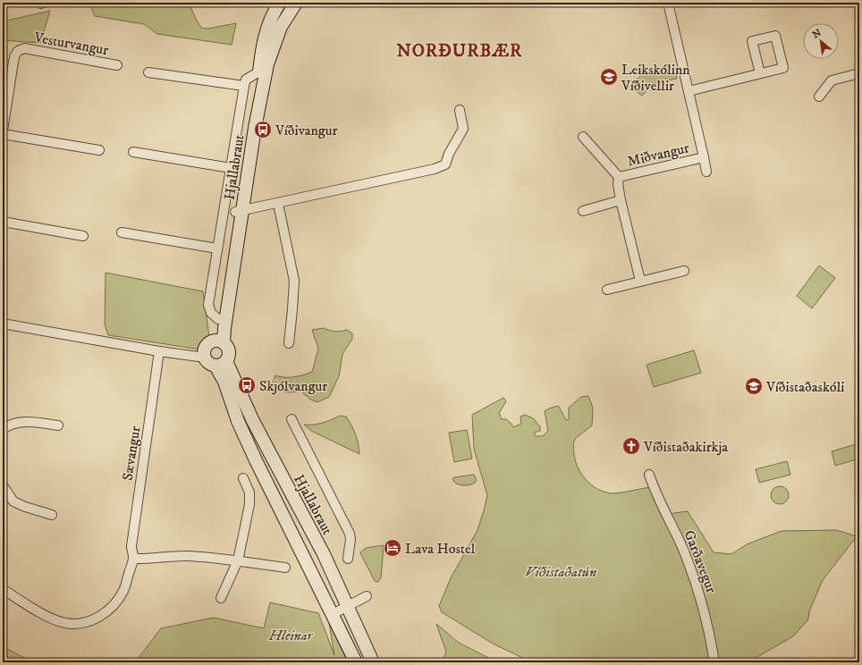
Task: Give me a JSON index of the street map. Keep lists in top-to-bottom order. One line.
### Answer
{"streets":{"main road":["Hjallabraut"],"street":["Vesturvangur","Miðvangur","Sævangur","Garðavegur"]},"districts":["NORÐURBÆR"],"parks":["Víðistaðatún","Hleinar"],"places":{"school or university":["Leikskólinn Víðivellir","Víðistaðaskóli"],"bus stop":["Víðivangur","Skjólvangur"],"church":["Víðistaðakirkja"],"hotel":["Lava Hostel"]},"north":"top left"}
